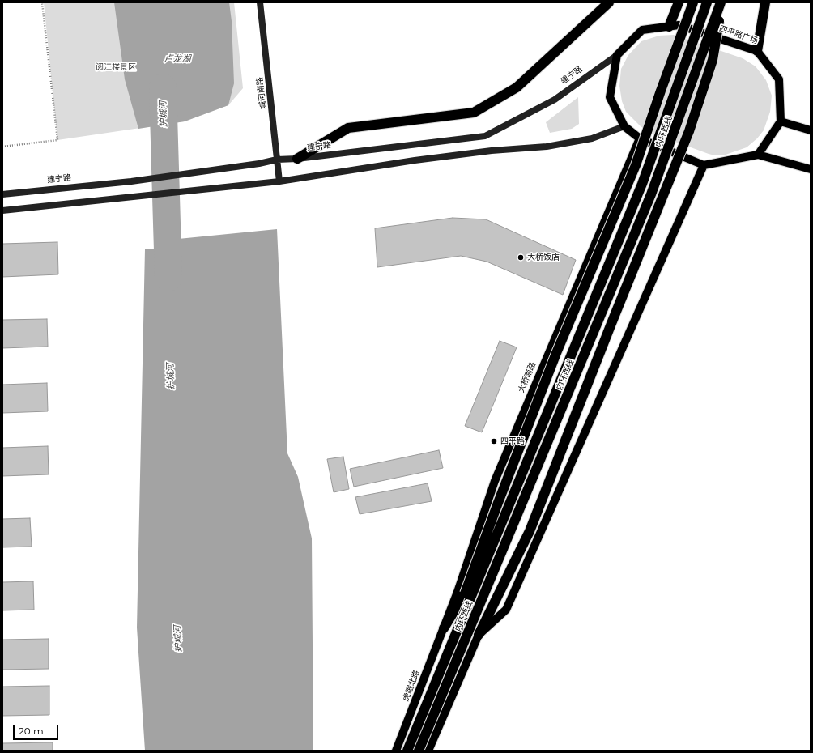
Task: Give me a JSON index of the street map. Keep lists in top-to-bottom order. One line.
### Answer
{"streets":{"highway":["内环西线"],"main road":["四平路广场","建宁路","城河南路","大桥南路","虎踞北路"]},"crossings":[["四平路广场","建宁路"],["建宁路","城河南路"],["大桥南路","虎踞北路"]],"water":["卢龙湖","护城河"],"parks":["阅江楼景区"],"places":["大桥饭店","四平路"],"scale_bar":"20 m"}
